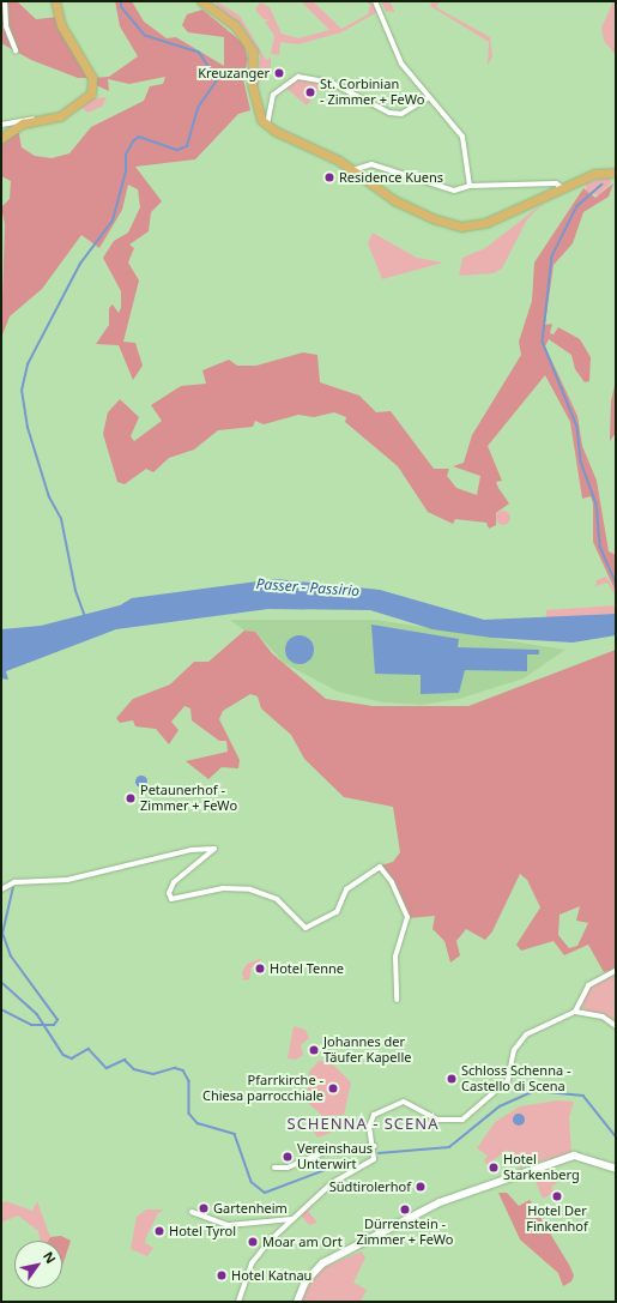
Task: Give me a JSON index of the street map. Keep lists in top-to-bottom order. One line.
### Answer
{"districts":["SCHENNA - SCENA"],"water":["Passer - Passirio"],"places":["Kreuzanger","St. Corbinian - Zimmer + FeWo","Residence Kuens","Petaunerhof - Zimmer + FeWo","Hotel Tenne","Johannes der Täufer Kapelle","Schloss Schenna - Castello di Scena","Pfarrkirche - Chiesa parrocchiale","Vereinshaus Unterwirt","Hotel Starkenberg","Südtirolerhof","Hotel Der Finkenhof","Gartenheim","Dürrenstein - Zimmer + FeWo","Hotel Tyrol","Moar am Ort","Hotel Katnau"],"north":"top right"}
